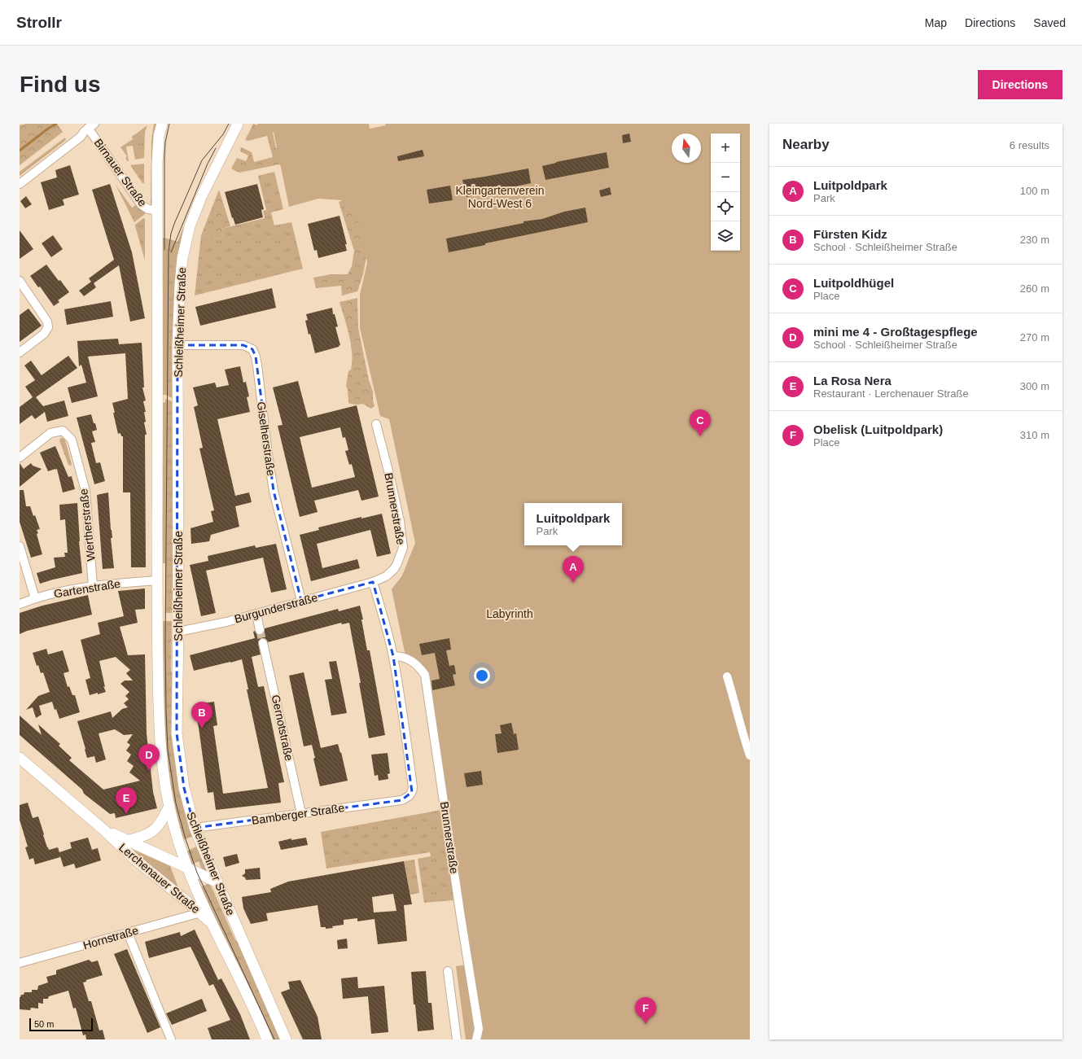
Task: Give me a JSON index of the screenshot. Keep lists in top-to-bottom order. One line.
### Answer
{"streets":{"main road":["Schleißheimer Straße","Lerchenauer Straße"],"street":["Birnauer Straße","Giselherstraße","Brunnerstraße","Wertherstraße","Gartenstraße","Burgunderstraße","Gernotstraße","Bamberger Straße","Hornstraße"]},"crossings":[["Birnauer Straße","Schleißheimer Straße"],["Schleißheimer Straße","Giselherstraße"],["Schleißheimer Straße","Gartenstraße"],["Schleißheimer Straße","Burgunderstraße"],["Schleißheimer Straße","Bamberger Straße"],["Schleißheimer Straße","Lerchenauer Straße"],["Giselherstraße","Burgunderstraße"],["Brunnerstraße","Burgunderstraße"],["Brunnerstraße","Bamberger Straße"],["Wertherstraße","Gartenstraße"],["Gernotstraße","Bamberger Straße"],["Lerchenauer Straße","Hornstraße"]],"parks":["Kleingartenverein Nord-West 6","Labyrinth"],"scale_bar":"50 m","north":"top","page":{"header":"Strollr","nav":["Map","Directions","Saved"],"buttons":"Directions","title":"Find us","heading":["Nearby","6 results"],"map_buttons":["+","−"],"list":[{"mark":"A","name":"Luitpoldpark","note":"Park","value":"100 m"},{"mark":"B","name":"Fürsten Kidz","note":"School · Schleißheimer Straße","value":"230 m"},{"mark":"C","name":"Luitpoldhügel","note":"Place","value":"260 m"},{"mark":"D","name":"mini me 4 - Großtagespflege","note":"School · Schleißheimer Straße","value":"270 m"},{"mark":"E","name":"La Rosa Nera","note":"Restaurant · Lerchenauer Straße","value":"300 m"},{"mark":"F","name":"Obelisk (Luitpoldpark)","note":"Place","value":"310 m"}],"pins":["C","A","B","D","E","F"],"popup":["Luitpoldpark","Park"],"scale":"50 m"}}
